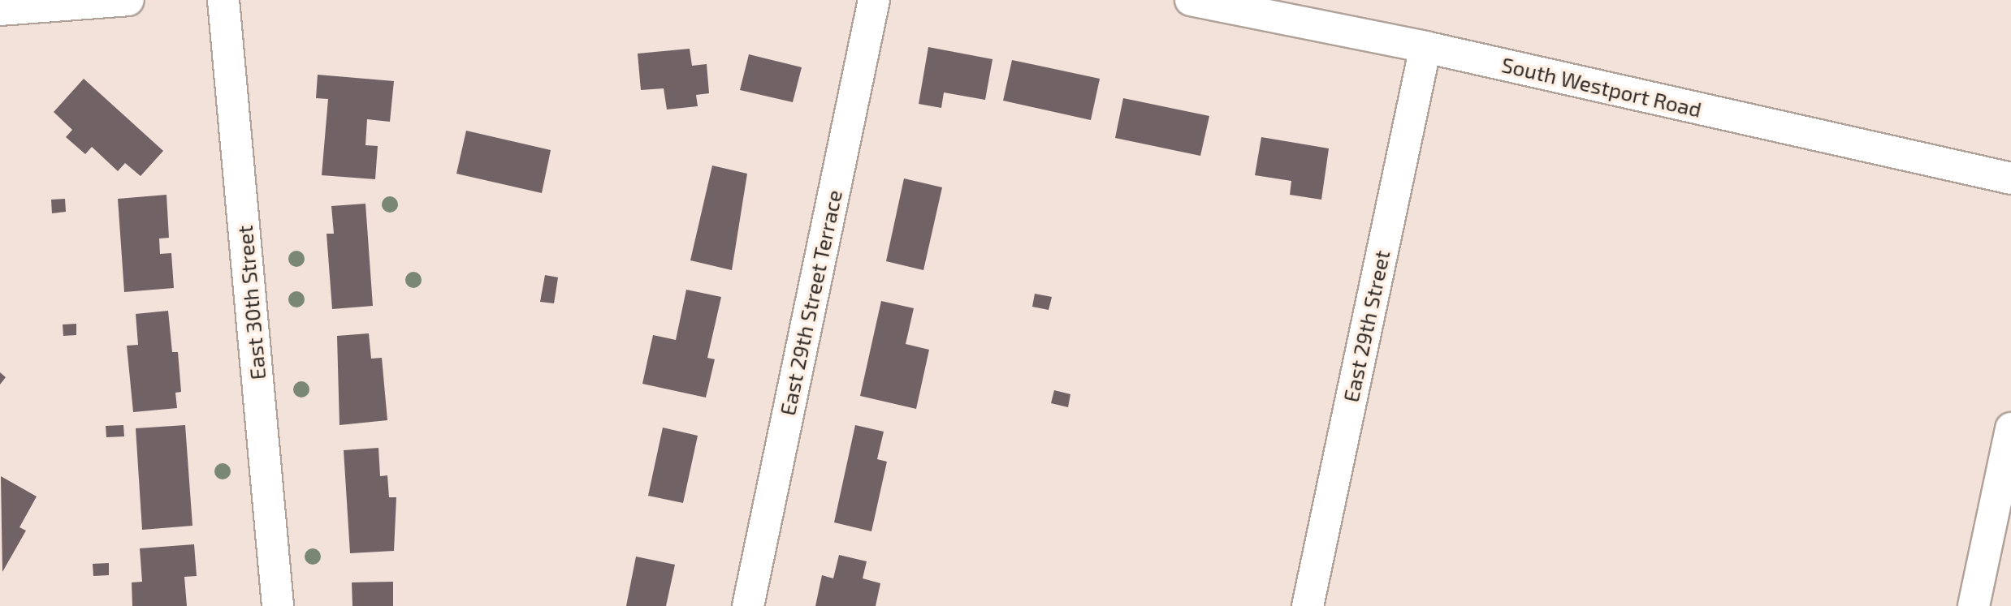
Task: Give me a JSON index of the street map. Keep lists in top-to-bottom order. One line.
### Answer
{"streets":{"street":["South Westport Road","East 30th Street","East 29th Street Terrace","East 29th Street"]},"crossings":[["South Westport Road","East 29th Street"]]}
